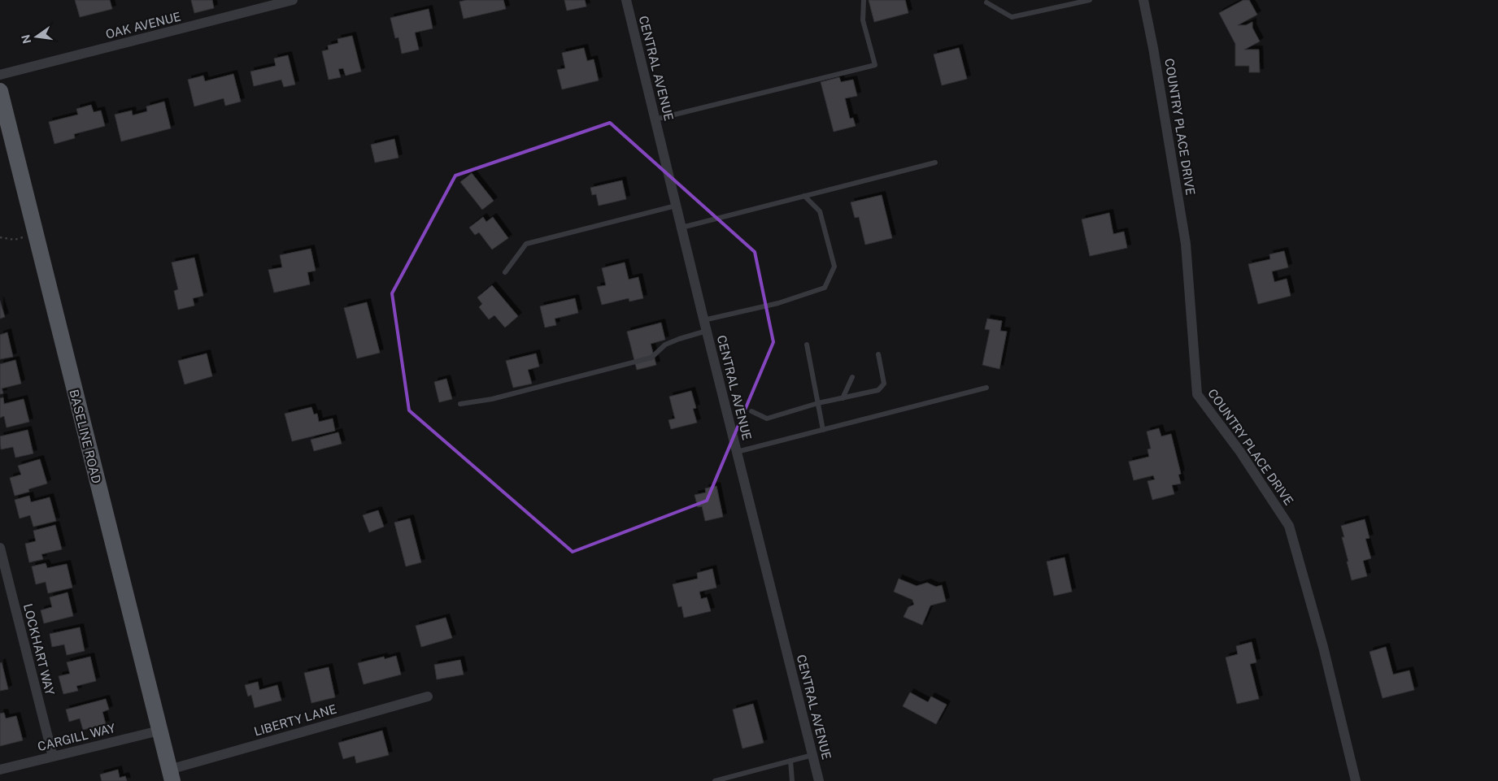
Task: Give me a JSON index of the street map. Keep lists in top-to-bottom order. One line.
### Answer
{"streets":{"main road":["BASELINE ROAD"],"street":["OAK AVENUE","CENTRAL AVENUE","COUNTRY PLACE DRIVE","LOCKHART WAY","LIBERTY LANE","CARGILL WAY"]},"crossings":[["BASELINE ROAD","LIBERTY LANE"],["BASELINE ROAD","CARGILL WAY"],["LOCKHART WAY","CARGILL WAY"]],"north":"left"}
